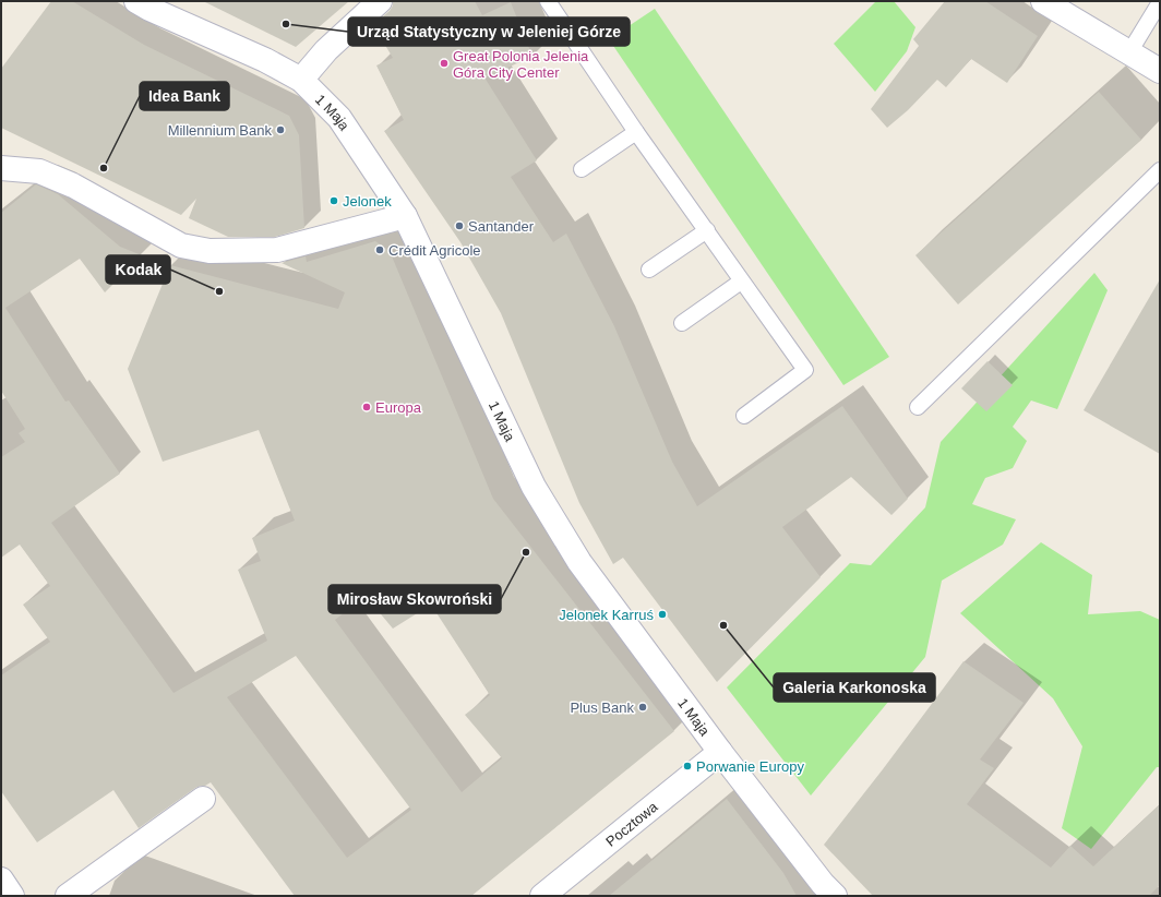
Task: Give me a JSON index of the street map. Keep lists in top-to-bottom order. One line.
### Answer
{"streets":{"street":["1 Maja","Pocztowa"]},"crossings":[["1 Maja","Pocztowa"]],"places":["Urząd Statystyczny w Jeleniej Górze","Great Polonia Jelenia Góra City Center","Millennium Bank","Idea Bank","Jelonek","Santander","Crédit Agricole","Kodak","Europa","Mirosław Skowroński","Jelonek Karruś","Galeria Karkonoska","Plus Bank","Porwanie Europy"]}
